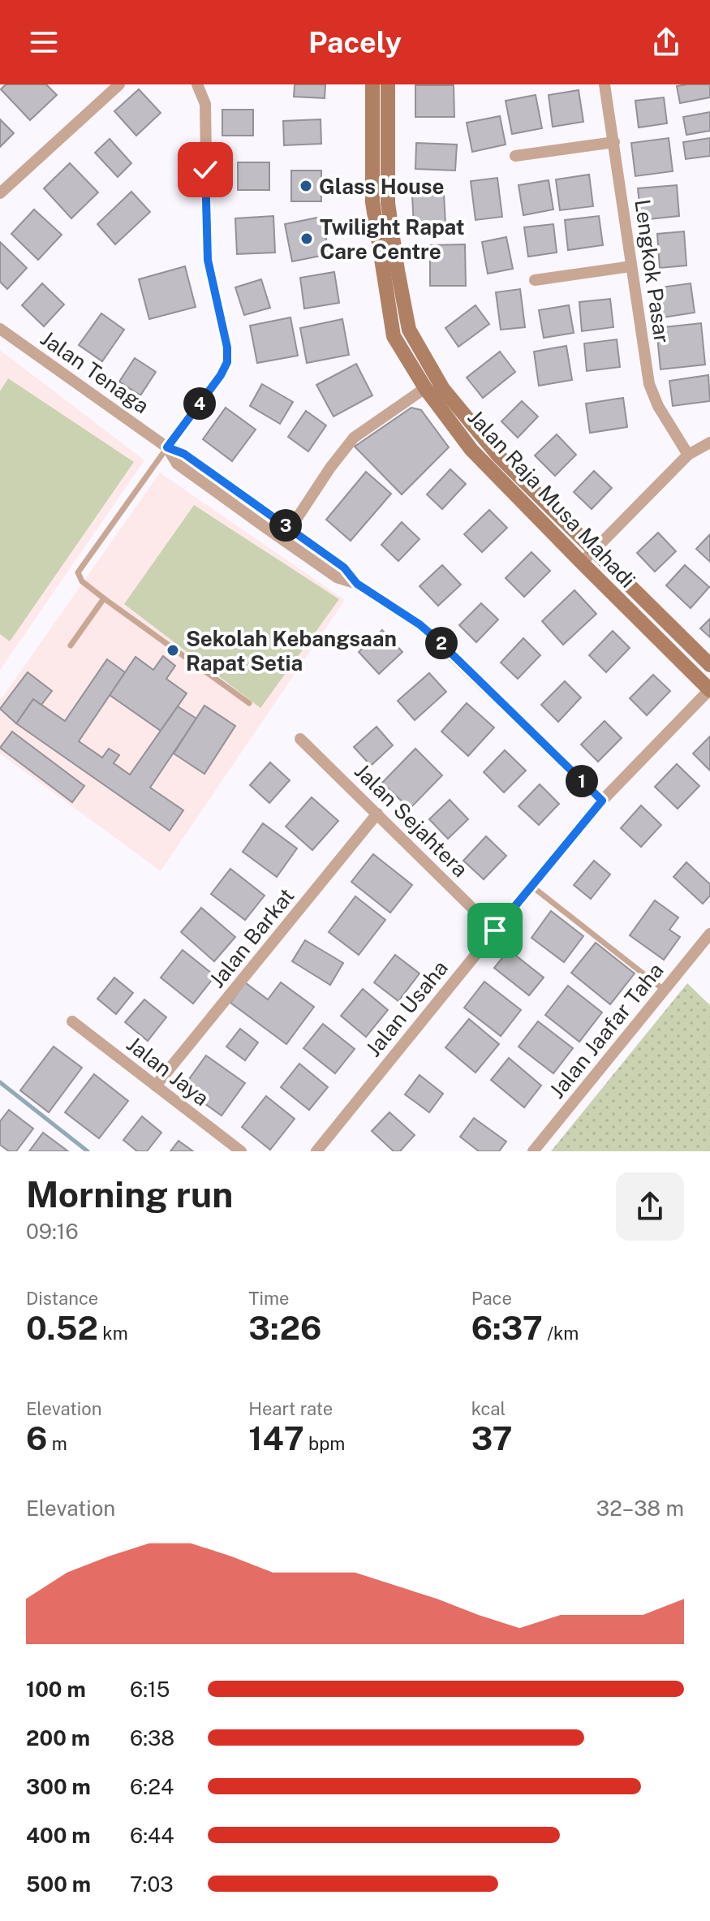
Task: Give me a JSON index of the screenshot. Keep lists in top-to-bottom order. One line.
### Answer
{"streets":{"main road":["Jalan Raja Musa Mahadi"],"street":["Lengkok Pasar","Jalan Tenaga","Jalan Sejahtera","Jalan Barkat","Jalan Usaha","Jalan Jaafar Taha","Jalan Jaya"]},"crossings":[["Jalan Tenaga","Jalan Usaha"],["Jalan Raja Musa Mahadi","Jalan Usaha"],["Jalan Sejahtera","Jalan Barkat"],["Jalan Sejahtera","Jalan Usaha"],["Jalan Barkat","Jalan Jaya"]],"places":["Glass House","Twilight Rapat Care Centre","Sekolah Kebangsaan Rapat Setia"],"page":{"header":"Pacely","pins":["4","3","2","1"],"heading":["Morning run","09:16"],"stats":[["Distance","0.52 km"],["Time","3:26"],["Pace","6:37 /km"],["Elevation","6 m"],["Heart rate","147 bpm"],["kcal","37"]],"chart":["Elevation","32–38 m"],"list":[{"name":"100 m","note":"6:15"},{"name":"200 m","note":"6:38"},{"name":"300 m","note":"6:24"},{"name":"400 m","note":"6:44"},{"name":"500 m","note":"7:03"}]}}
